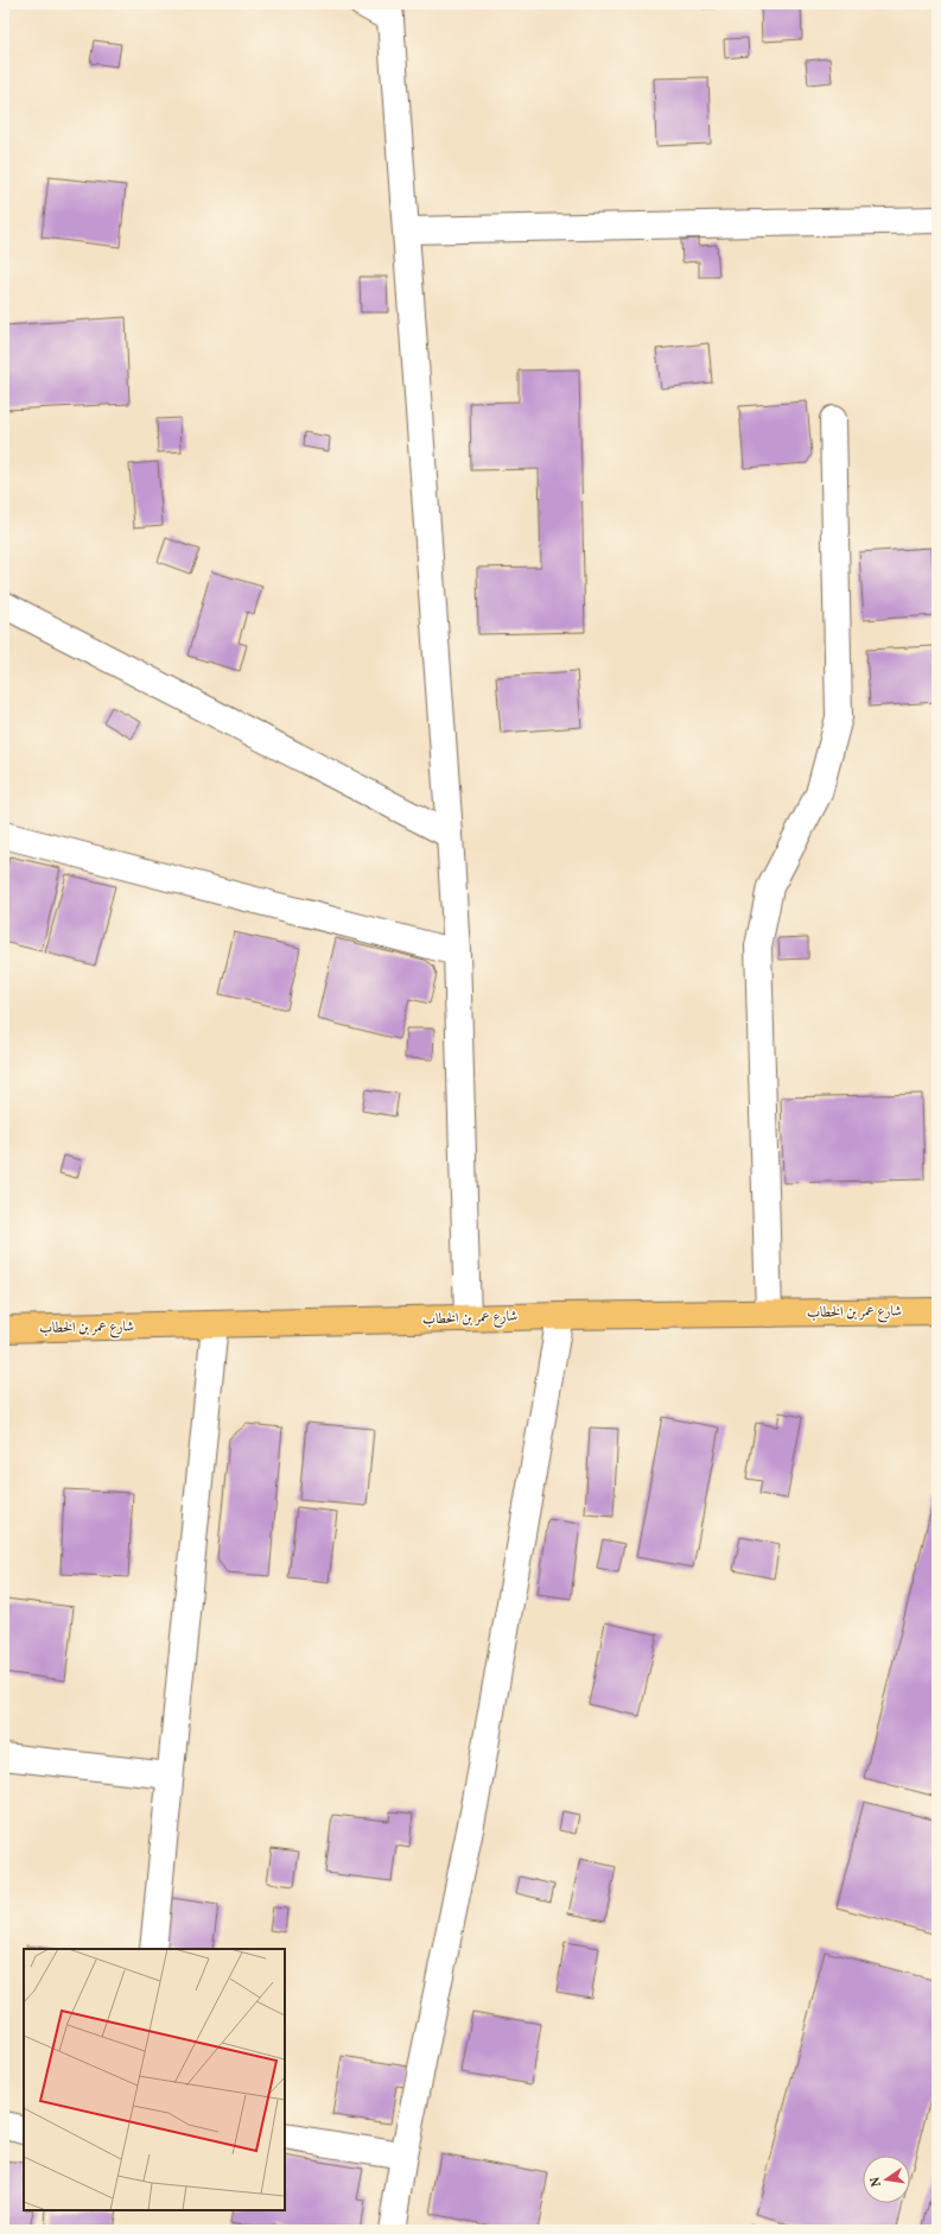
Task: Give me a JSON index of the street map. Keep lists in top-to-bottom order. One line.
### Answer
{"streets":{"main road":["شارع عمر بن الخطاب"]},"north":"left"}
